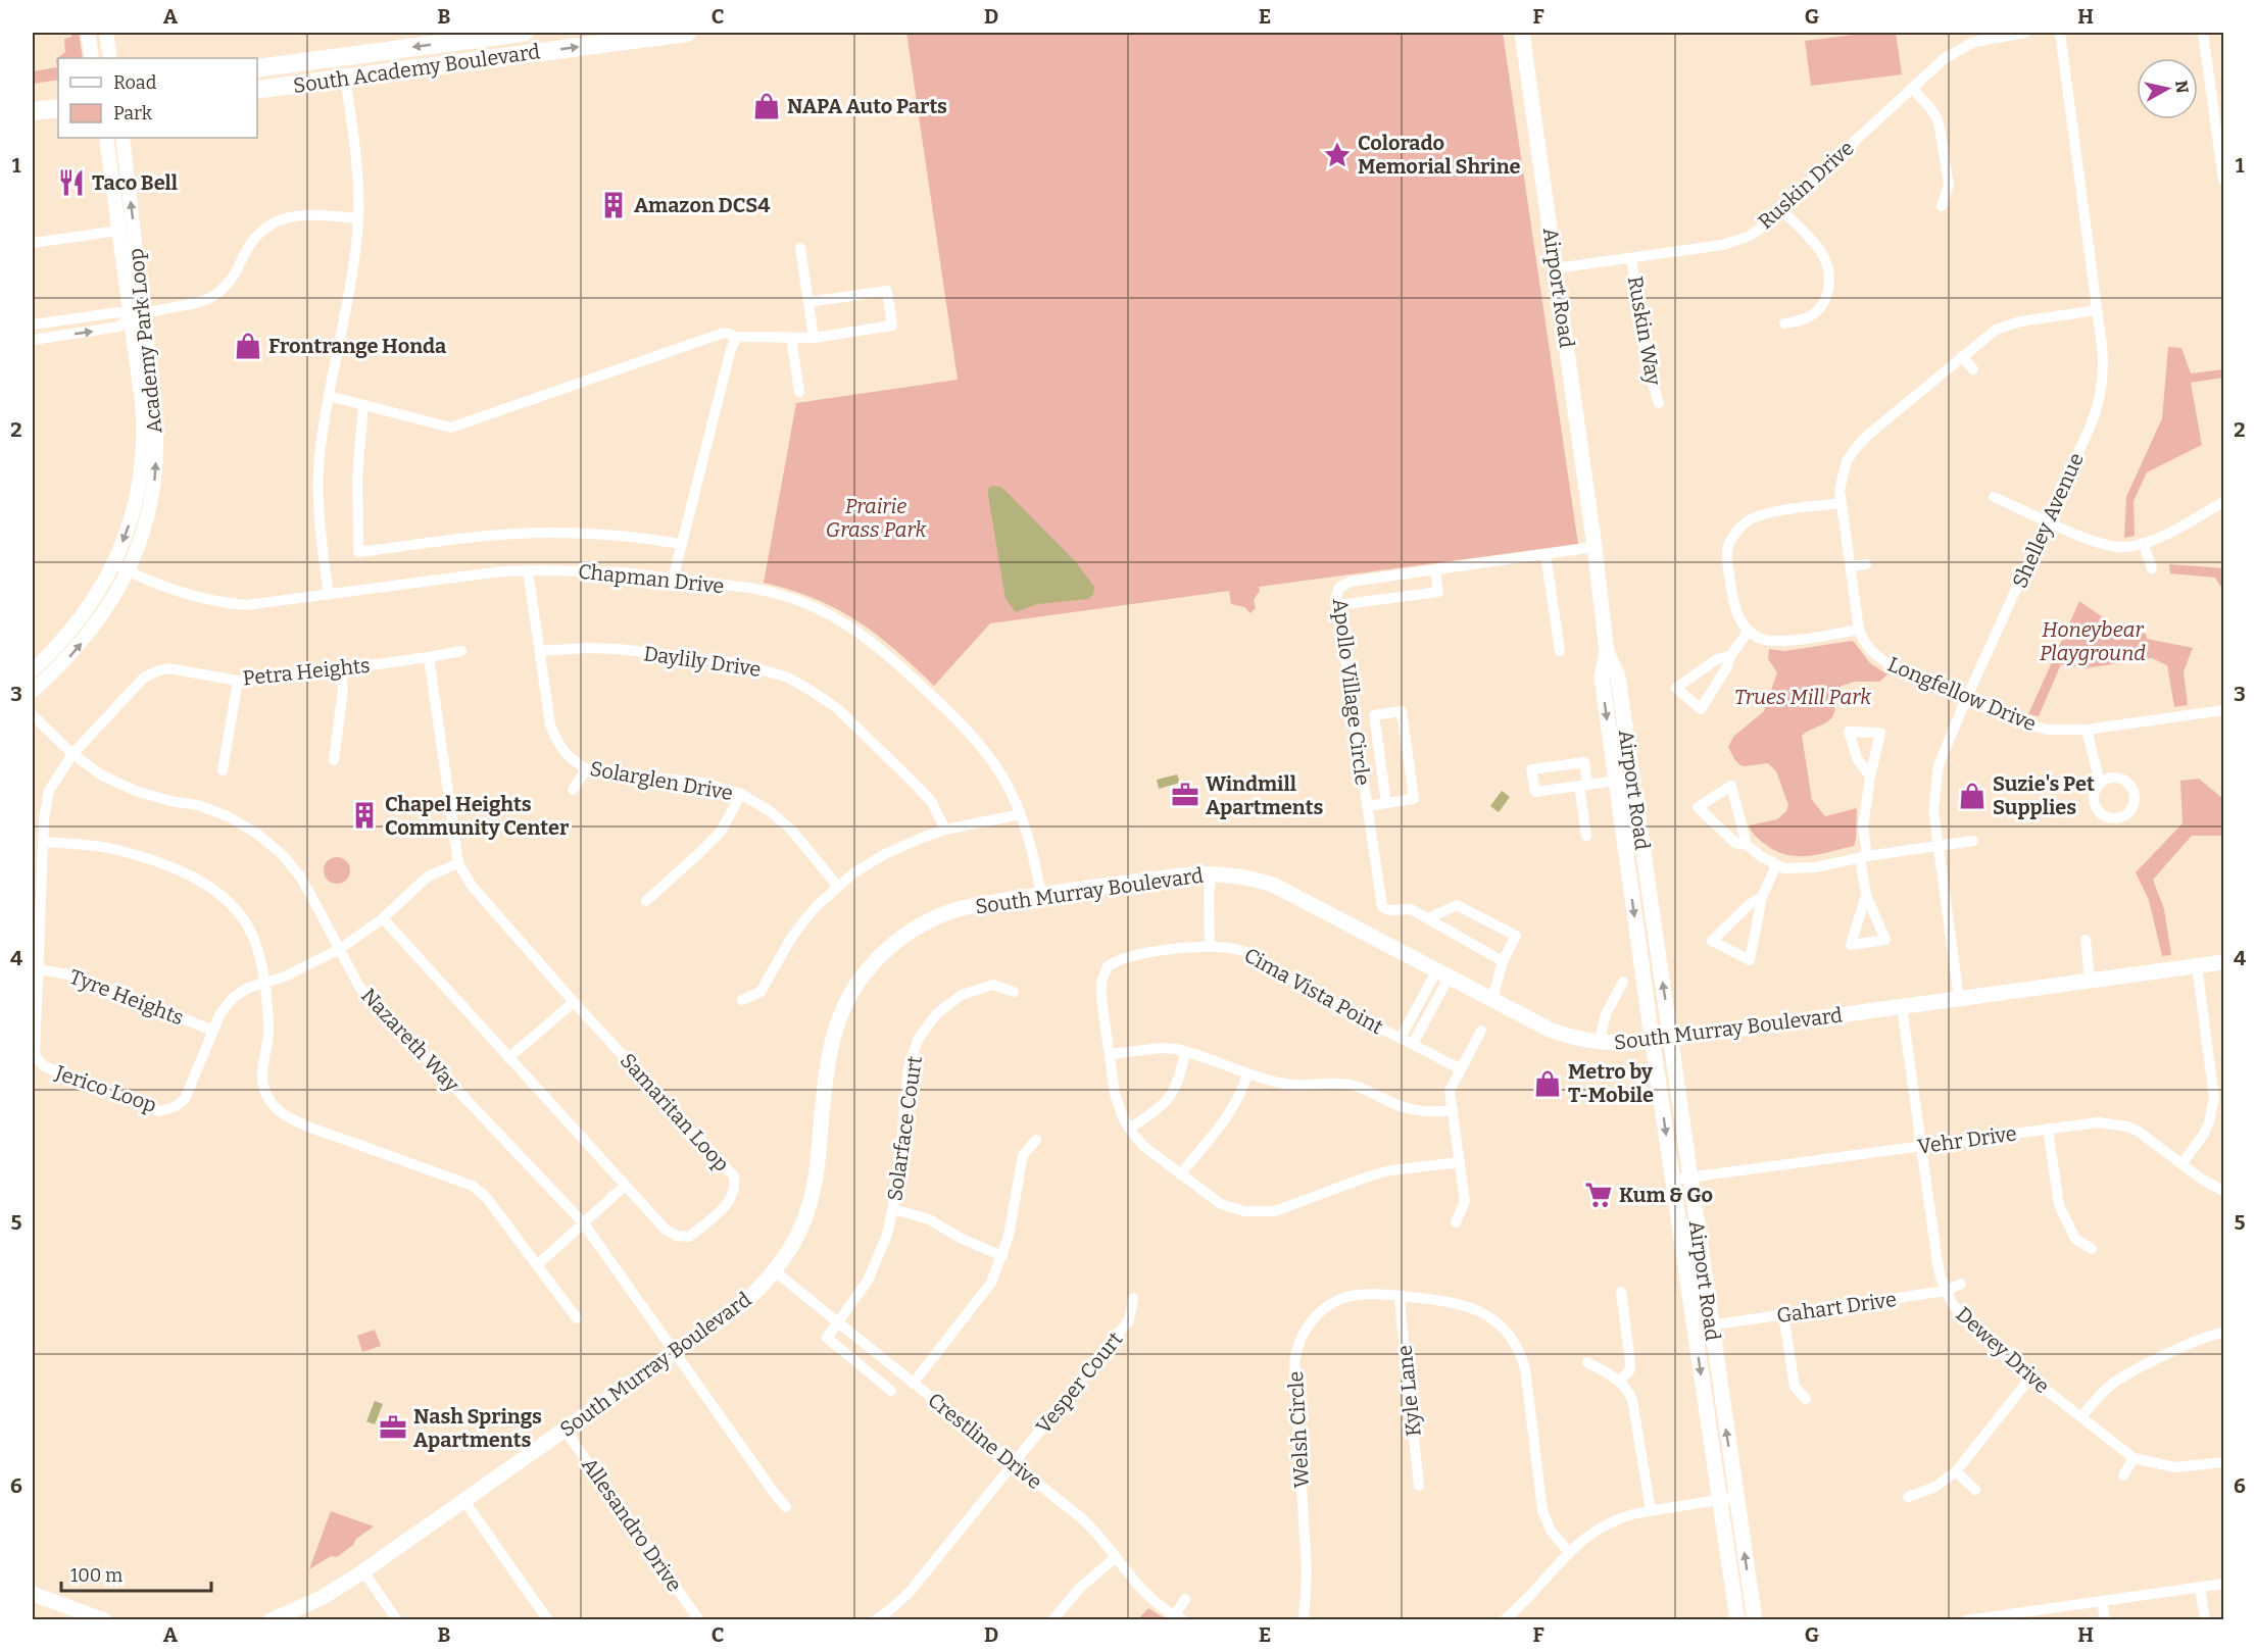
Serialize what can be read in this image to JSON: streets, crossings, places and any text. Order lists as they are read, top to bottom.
{
  "streets": {
    "highway": ["South Academy Boulevard"],
    "main road": ["Airport Road", "South Murray Boulevard"],
    "street": [
      "Ruskin Drive",
      "Ruskin Way",
      "Academy Park Loop",
      "Shelley Avenue",
      "Chapman Drive",
      "Daylily Drive",
      "Petra Heights",
      "Apollo Village Circle",
      "Longfellow Drive",
      "Solarglen Drive",
      "Cima Vista Point",
      "Tyre Heights",
      "Nazareth Way",
      "Jerico Loop",
      "Samaritan Loop",
      "Solarface Court",
      "Vehr Drive",
      "Gahart Drive",
      "Dewey Drive",
      "Vesper Court",
      "Kyle Lane",
      "Welsh Circle",
      "Crestline Drive",
      "Allesandro Drive"
    ]
  },
  "crossings": [
    ["Ruskin Drive", "Airport Road"],
    ["Ruskin Drive", "Ruskin Way"],
    ["Airport Road", "Apollo Village Circle"],
    ["Airport Road", "South Murray Boulevard"],
    ["Airport Road", "Vehr Drive"],
    ["Airport Road", "Gahart Drive"],
    ["Academy Park Loop", "Chapman Drive"],
    ["Shelley Avenue", "Longfellow Drive"],
    ["Shelley Avenue", "South Murray Boulevard"],
    ["Chapman Drive", "Solarglen Drive"],
    ["Chapman Drive", "South Murray Boulevard"],
    ["Daylily Drive", "Solarglen Drive"],
    ["Petra Heights", "Nazareth Way"],
    ["Petra Heights", "Jerico Loop"],
    ["Petra Heights", "Samaritan Loop"],
    ["South Murray Boulevard", "Nazareth Way"],
    ["South Murray Boulevard", "Dewey Drive"],
    ["South Murray Boulevard", "Crestline Drive"],
    ["South Murray Boulevard", "Allesandro Drive"],
    ["Tyre Heights", "Jerico Loop"],
    ["Nazareth Way", "Jerico Loop"],
    ["Jerico Loop", "Samaritan Loop"],
    ["Solarface Court", "Crestline Drive"],
    ["Vehr Drive", "Dewey Drive"],
    ["Gahart Drive", "Dewey Drive"],
    ["Vesper Court", "Crestline Drive"],
    ["Kyle Lane", "Welsh Circle"]
  ],
  "parks": ["Prairie Grass Park", "Honeybear Playground", "Trues Mill Park"],
  "places": {
    "shop": [
      "NAPA Auto Parts",
      "Frontrange Honda",
      "Suzie's Pet Supplies",
      "Metro by T-Mobile"
    ],
    "place": ["Colorado Memorial Shrine"],
    "restaurant": ["Taco Bell"],
    "building": ["Amazon DCS4", "Chapel Heights Community Center"],
    "office": ["Windmill Apartments", "Nash Springs Apartments"],
    "supermarket": ["Kum & Go"]
  },
  "legend": ["Road", "Park"],
  "scale_bar": "100 m",
  "north": "right",
  "grid": {
    "columns": [
      "A",
      "B",
      "C",
      "D",
      "E",
      "F",
      "G",
      "H"
    ],
    "rows": [
      "1",
      "2",
      "3",
      "4",
      "5",
      "6"
    ]
  }
}
